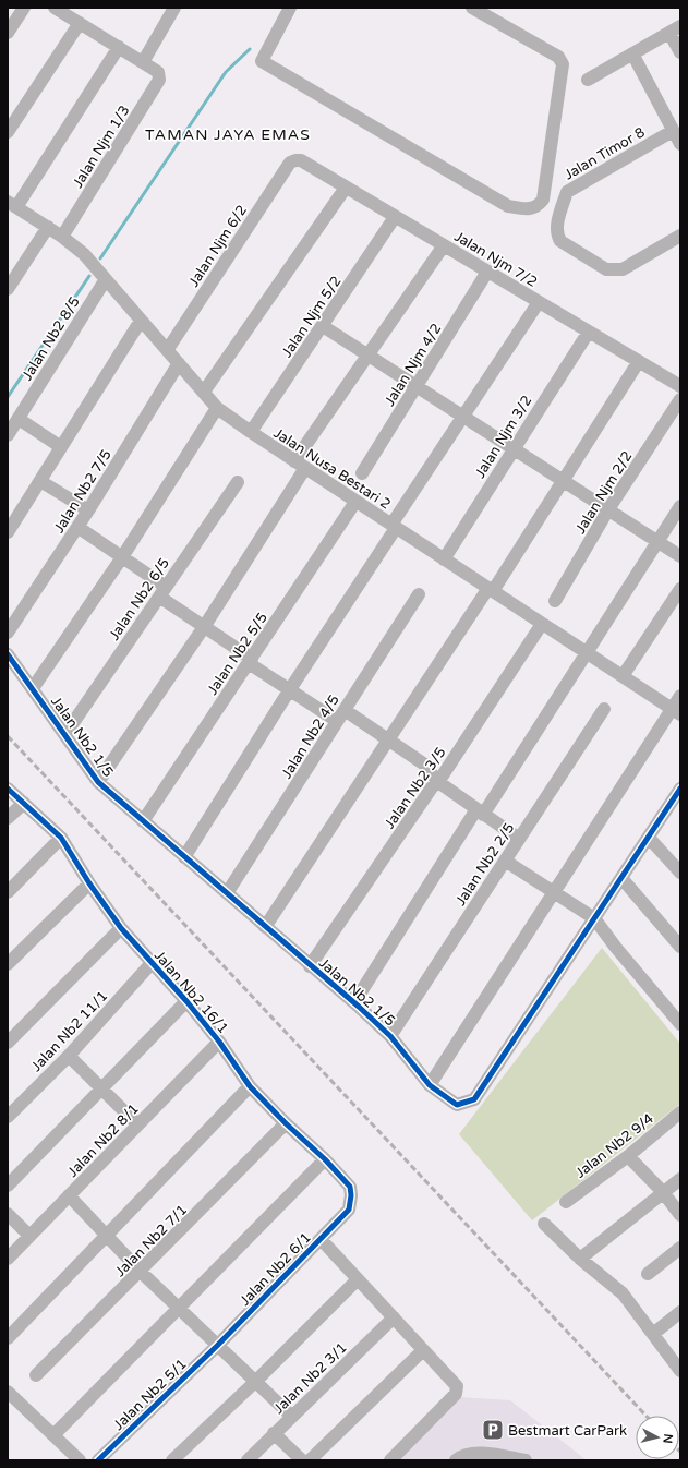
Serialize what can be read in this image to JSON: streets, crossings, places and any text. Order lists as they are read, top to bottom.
{
  "streets": {
    "street": [
      "Jalan Njm 1/3",
      "Jalan Timor 8",
      "Jalan Njm 6/2",
      "Jalan Njm 7/2",
      "Jalan Njm 5/2",
      "Jalan Nb2 8/5",
      "Jalan Njm 4/2",
      "Jalan Njm 3/2",
      "Jalan Nusa Bestari 2",
      "Jalan Nb2 7/5",
      "Jalan Njm 2/2",
      "Jalan Nb2 6/5",
      "Jalan Nb2 5/5",
      "Jalan Nb2 1/5",
      "Jalan Nb2 4/5",
      "Jalan Nb2 3/5",
      "Jalan Nb2 2/5",
      "Jalan Nb2 16/1",
      "Jalan Nb2 11/1",
      "Jalan Nb2 8/1",
      "Jalan Nb2 9/4",
      "Jalan Nb2 7/1",
      "Jalan Nb2 6/1",
      "Jalan Nb2 3/1",
      "Jalan Nb2 5/1"
    ]
  },
  "crossings": [
    ["Jalan Njm 1/3", "Jalan Nusa Bestari 2"],
    ["Jalan Njm 6/2", "Jalan Njm 7/2"],
    ["Jalan Njm 6/2", "Jalan Nusa Bestari 2"],
    ["Jalan Njm 7/2", "Jalan Njm 5/2"],
    ["Jalan Njm 7/2", "Jalan Njm 4/2"],
    ["Jalan Njm 7/2", "Jalan Njm 3/2"],
    ["Jalan Njm 5/2", "Jalan Nusa Bestari 2"],
    ["Jalan Nb2 8/5", "Jalan Nusa Bestari 2"],
    ["Jalan Njm 3/2", "Jalan Nusa Bestari 2"],
    ["Jalan Nusa Bestari 2", "Jalan Nb2 7/5"],
    ["Jalan Nusa Bestari 2", "Jalan Nb2 5/5"],
    ["Jalan Nusa Bestari 2", "Jalan Nb2 3/5"],
    ["Jalan Nb2 6/5", "Jalan Nb2 1/5"],
    ["Jalan Nb2 5/5", "Jalan Nb2 1/5"],
    ["Jalan Nb2 1/5", "Jalan Nb2 4/5"],
    ["Jalan Nb2 1/5", "Jalan Nb2 3/5"],
    ["Jalan Nb2 1/5", "Jalan Nb2 2/5"],
    ["Jalan Nb2 16/1", "Jalan Nb2 11/1"],
    ["Jalan Nb2 16/1", "Jalan Nb2 8/1"],
    ["Jalan Nb2 16/1", "Jalan Nb2 7/1"],
    ["Jalan Nb2 16/1", "Jalan Nb2 6/1"],
    ["Jalan Nb2 6/1", "Jalan Nb2 5/1"]
  ],
  "districts": ["TAMAN JAYA EMAS"],
  "places": {
    "parking": ["Bestmart CarPark"]
  },
  "north": "right"
}
